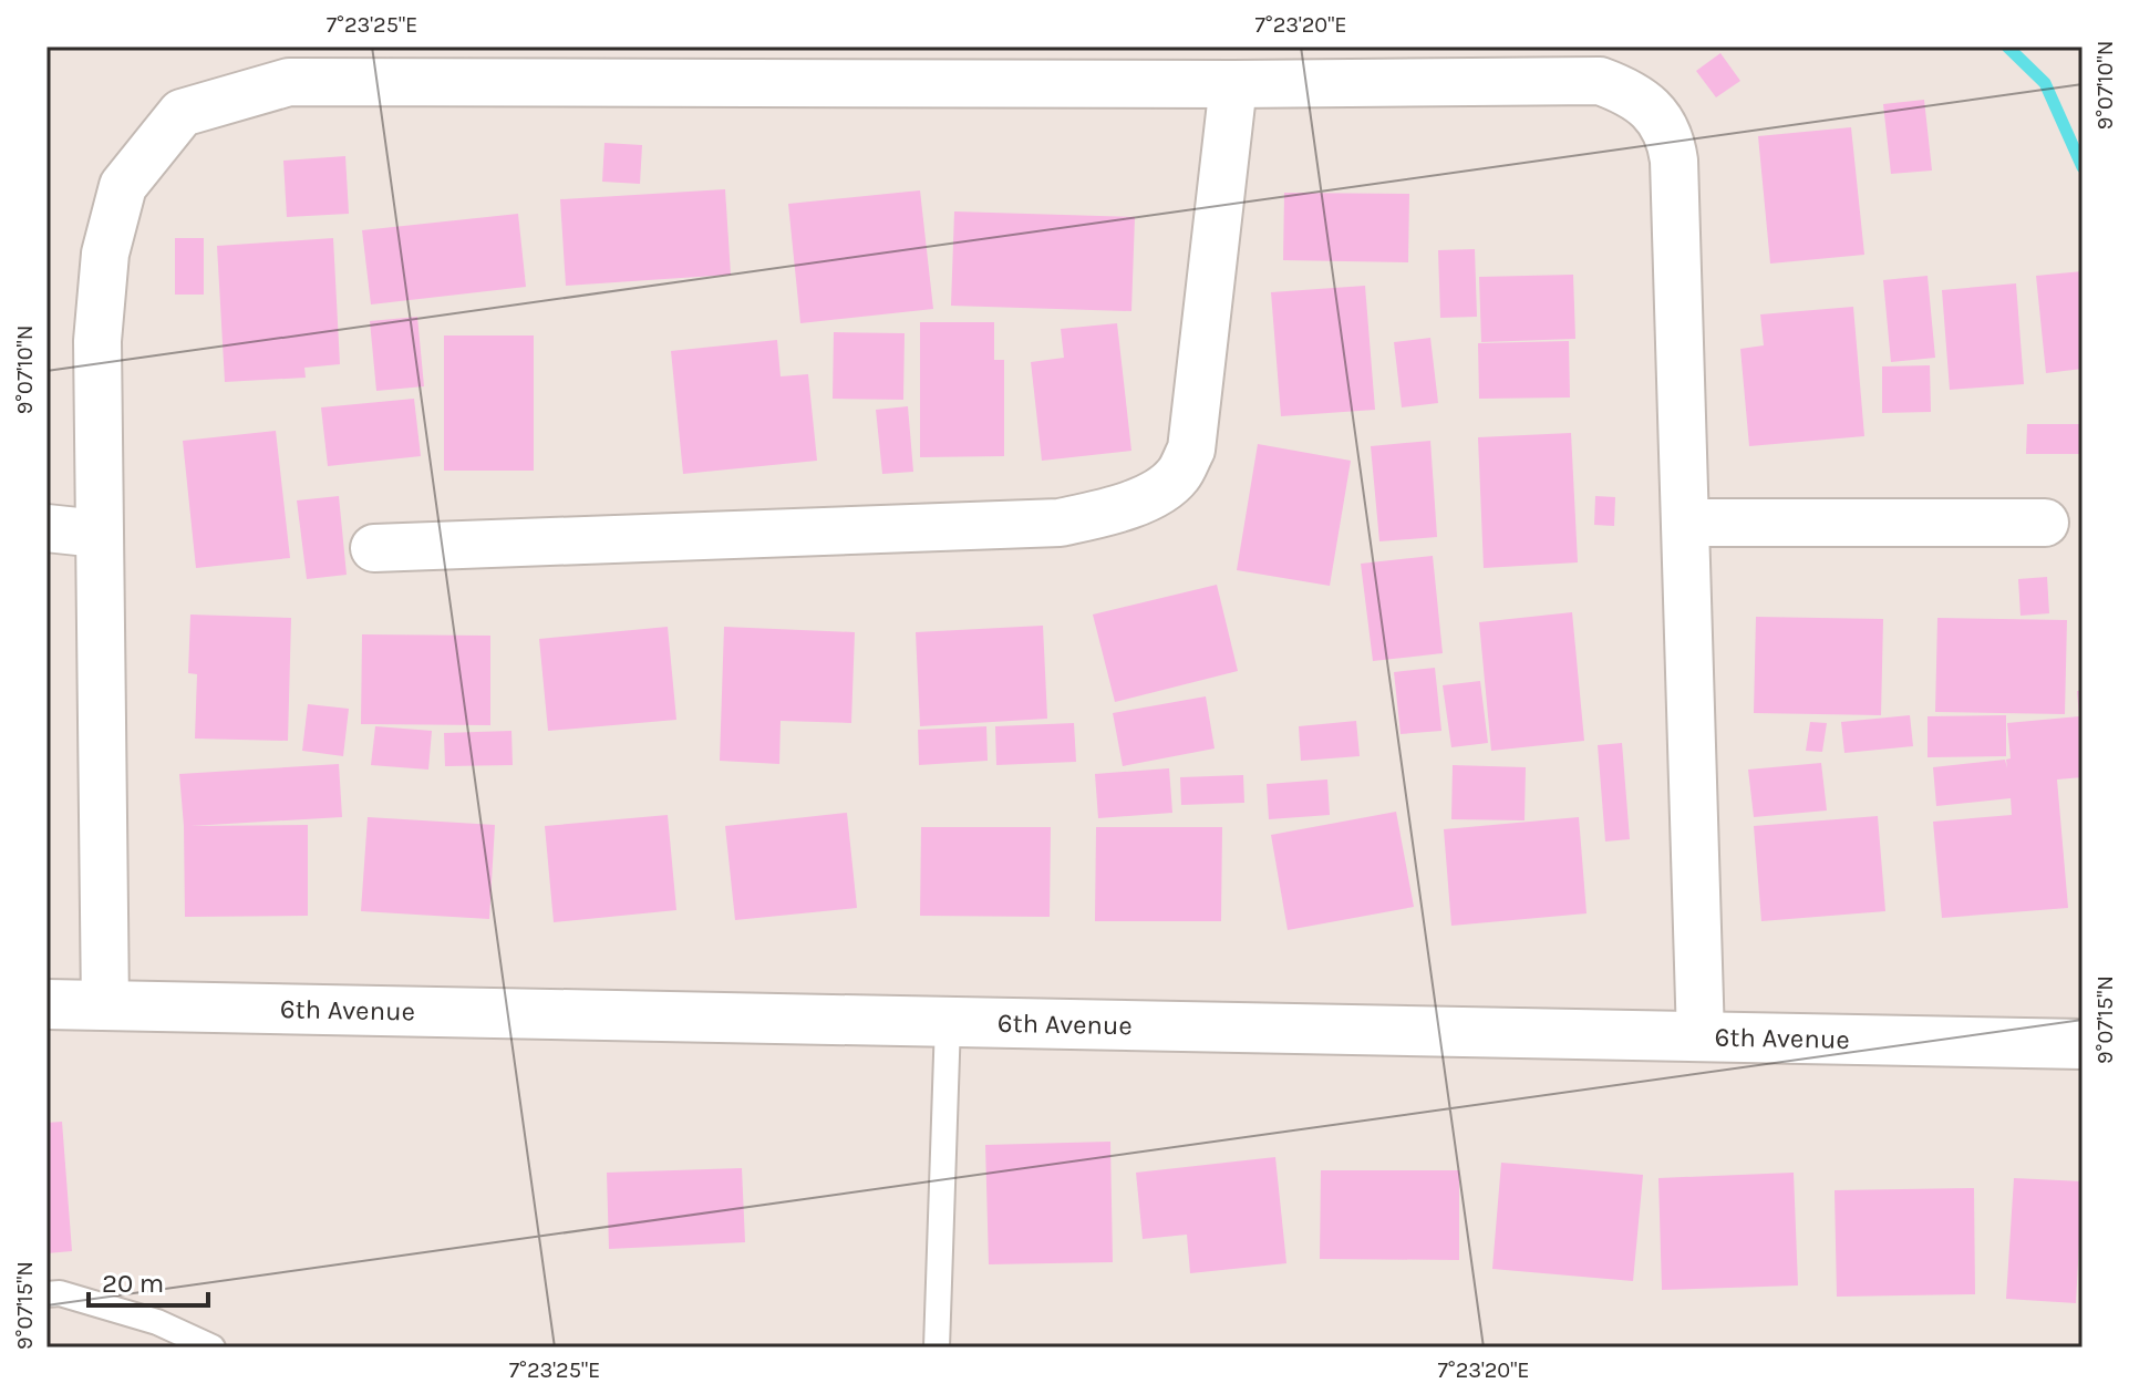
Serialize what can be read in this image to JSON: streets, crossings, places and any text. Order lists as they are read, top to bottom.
{
  "streets": {
    "street": ["6th Avenue"]
  },
  "scale_bar": "20 m",
  "coordinates": [
    "7°23'25\"E",
    "7°23'20\"E",
    "9°07'10\"N",
    "9°07'15\"N"
  ]
}
